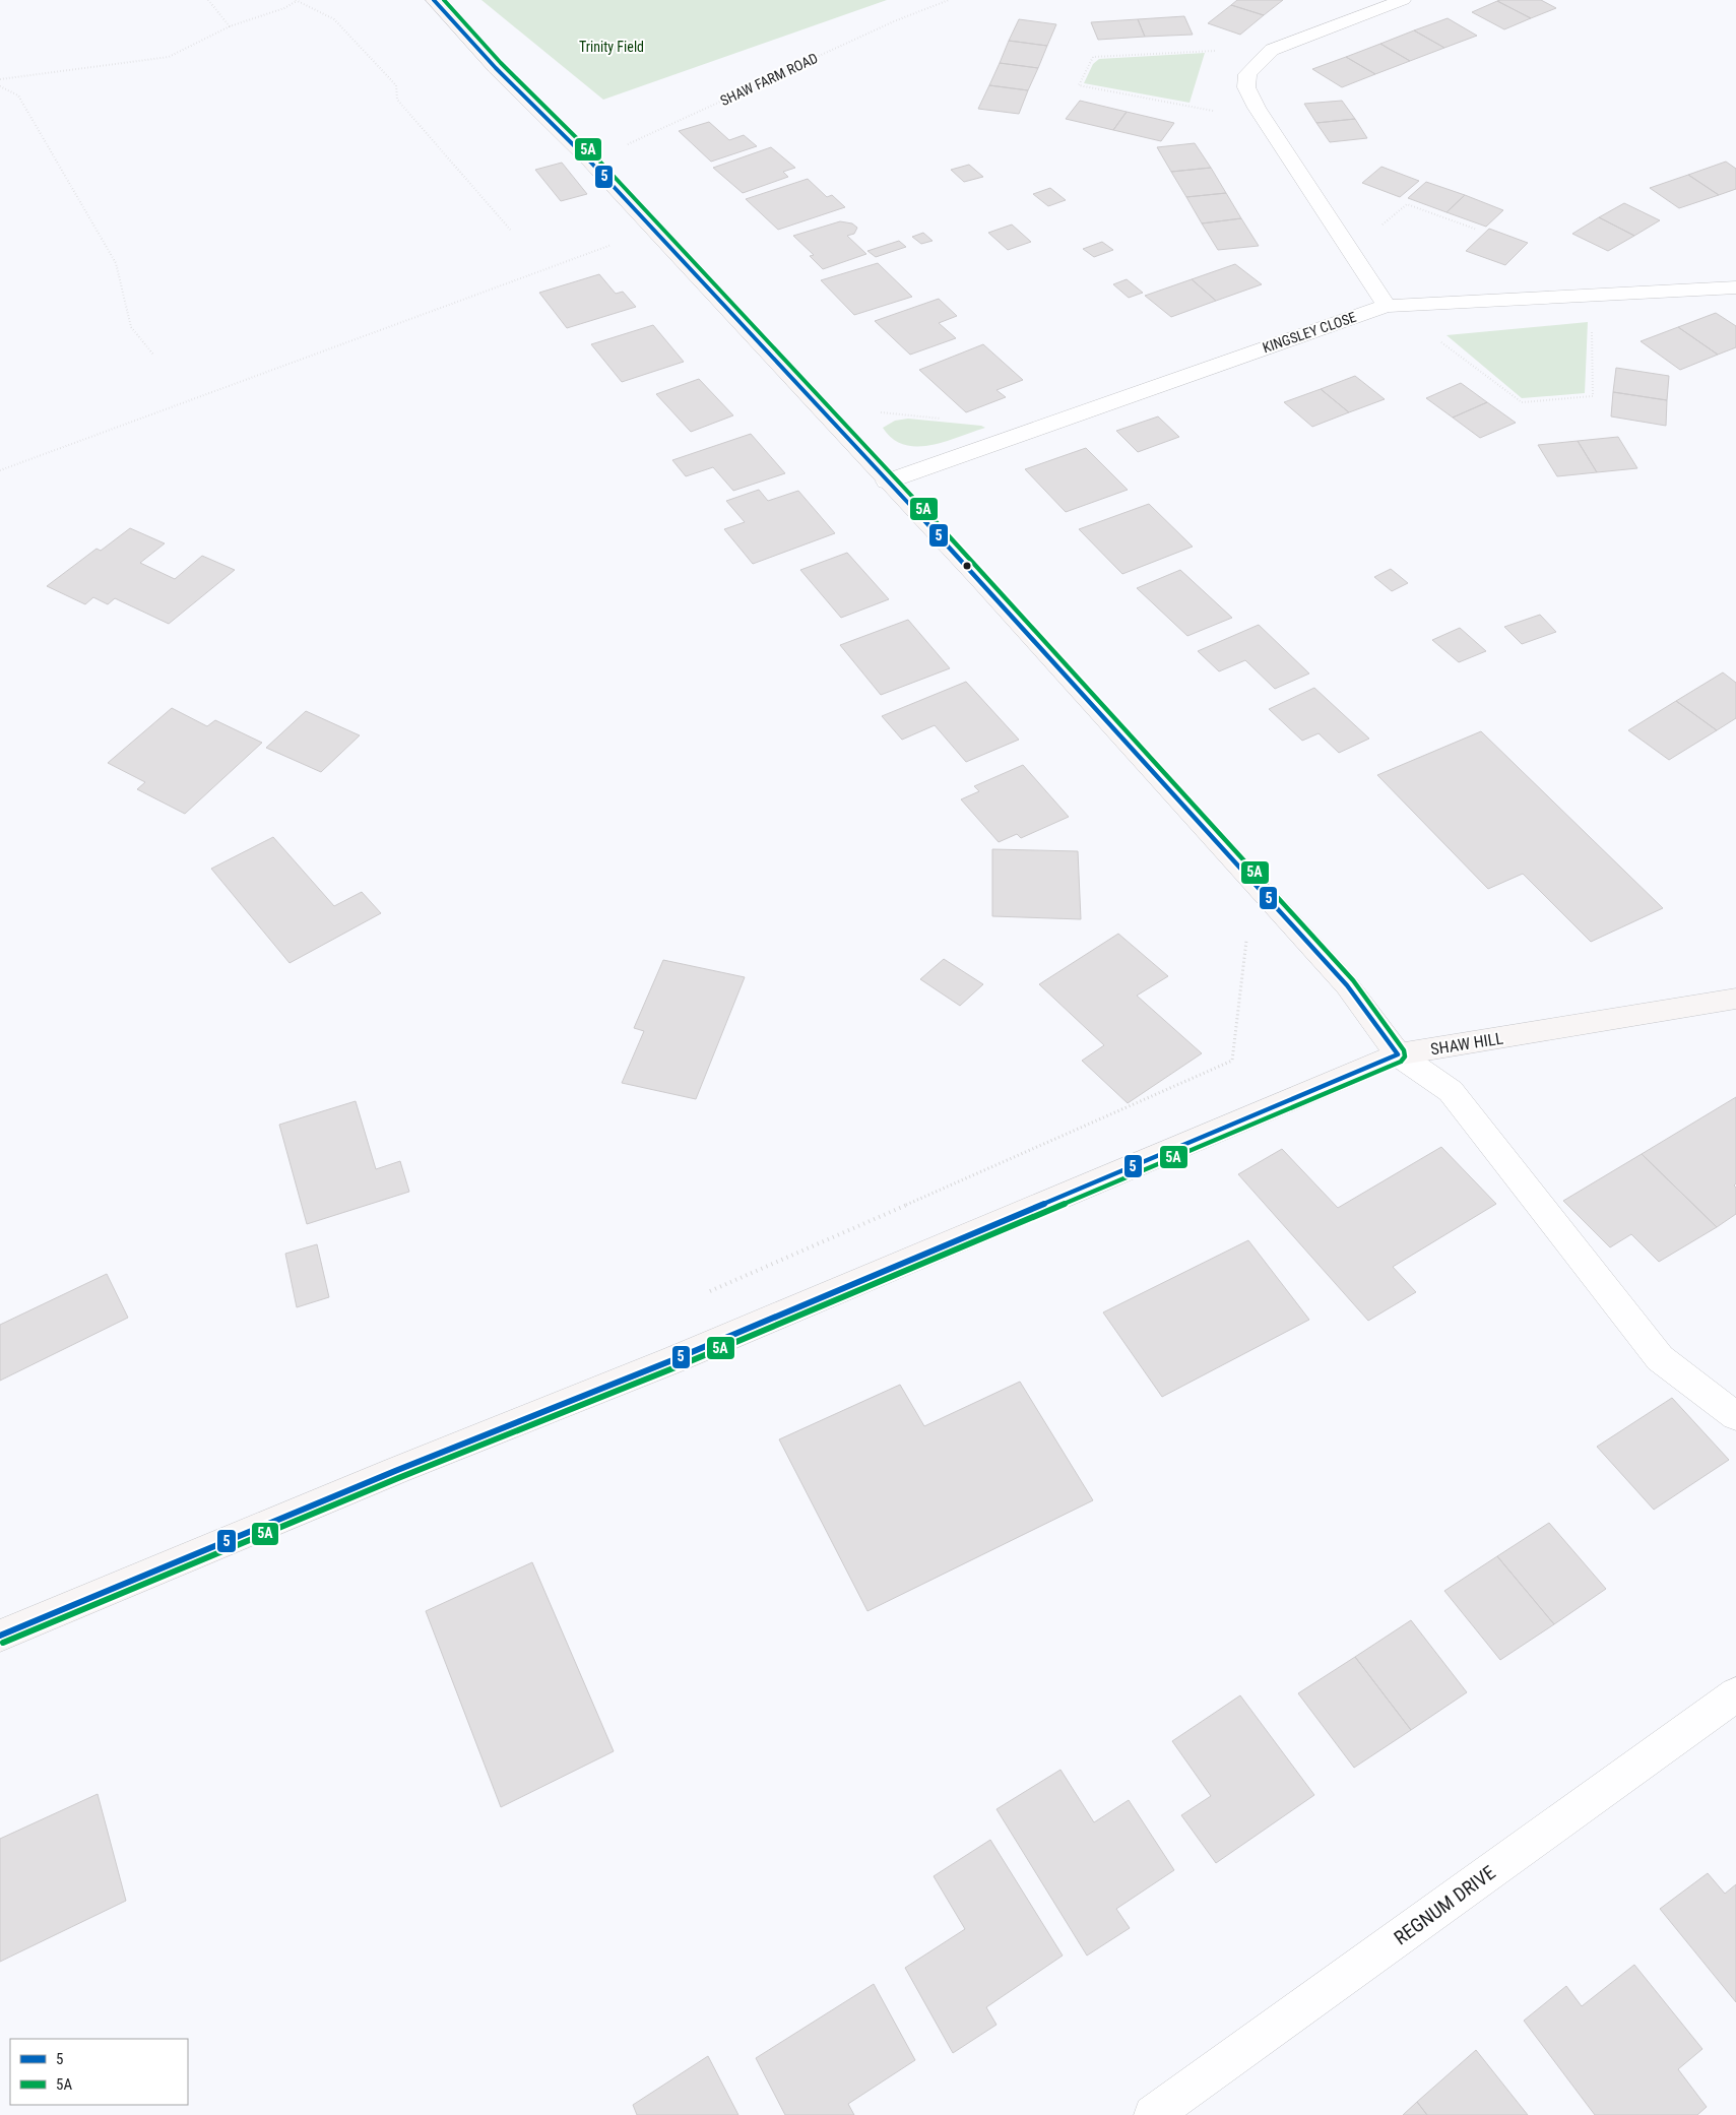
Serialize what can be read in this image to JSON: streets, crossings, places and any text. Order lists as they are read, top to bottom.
{
  "streets": {
    "street": ["KINGSLEY CLOSE", "SHAW HILL", "REGNUM DRIVE"],
    "path": ["SHAW FARM ROAD"]
  },
  "parks": ["Trinity Field"],
  "lines": ["transit line 5", "transit line 5A"],
  "legend": ["5", "5A"]
}
